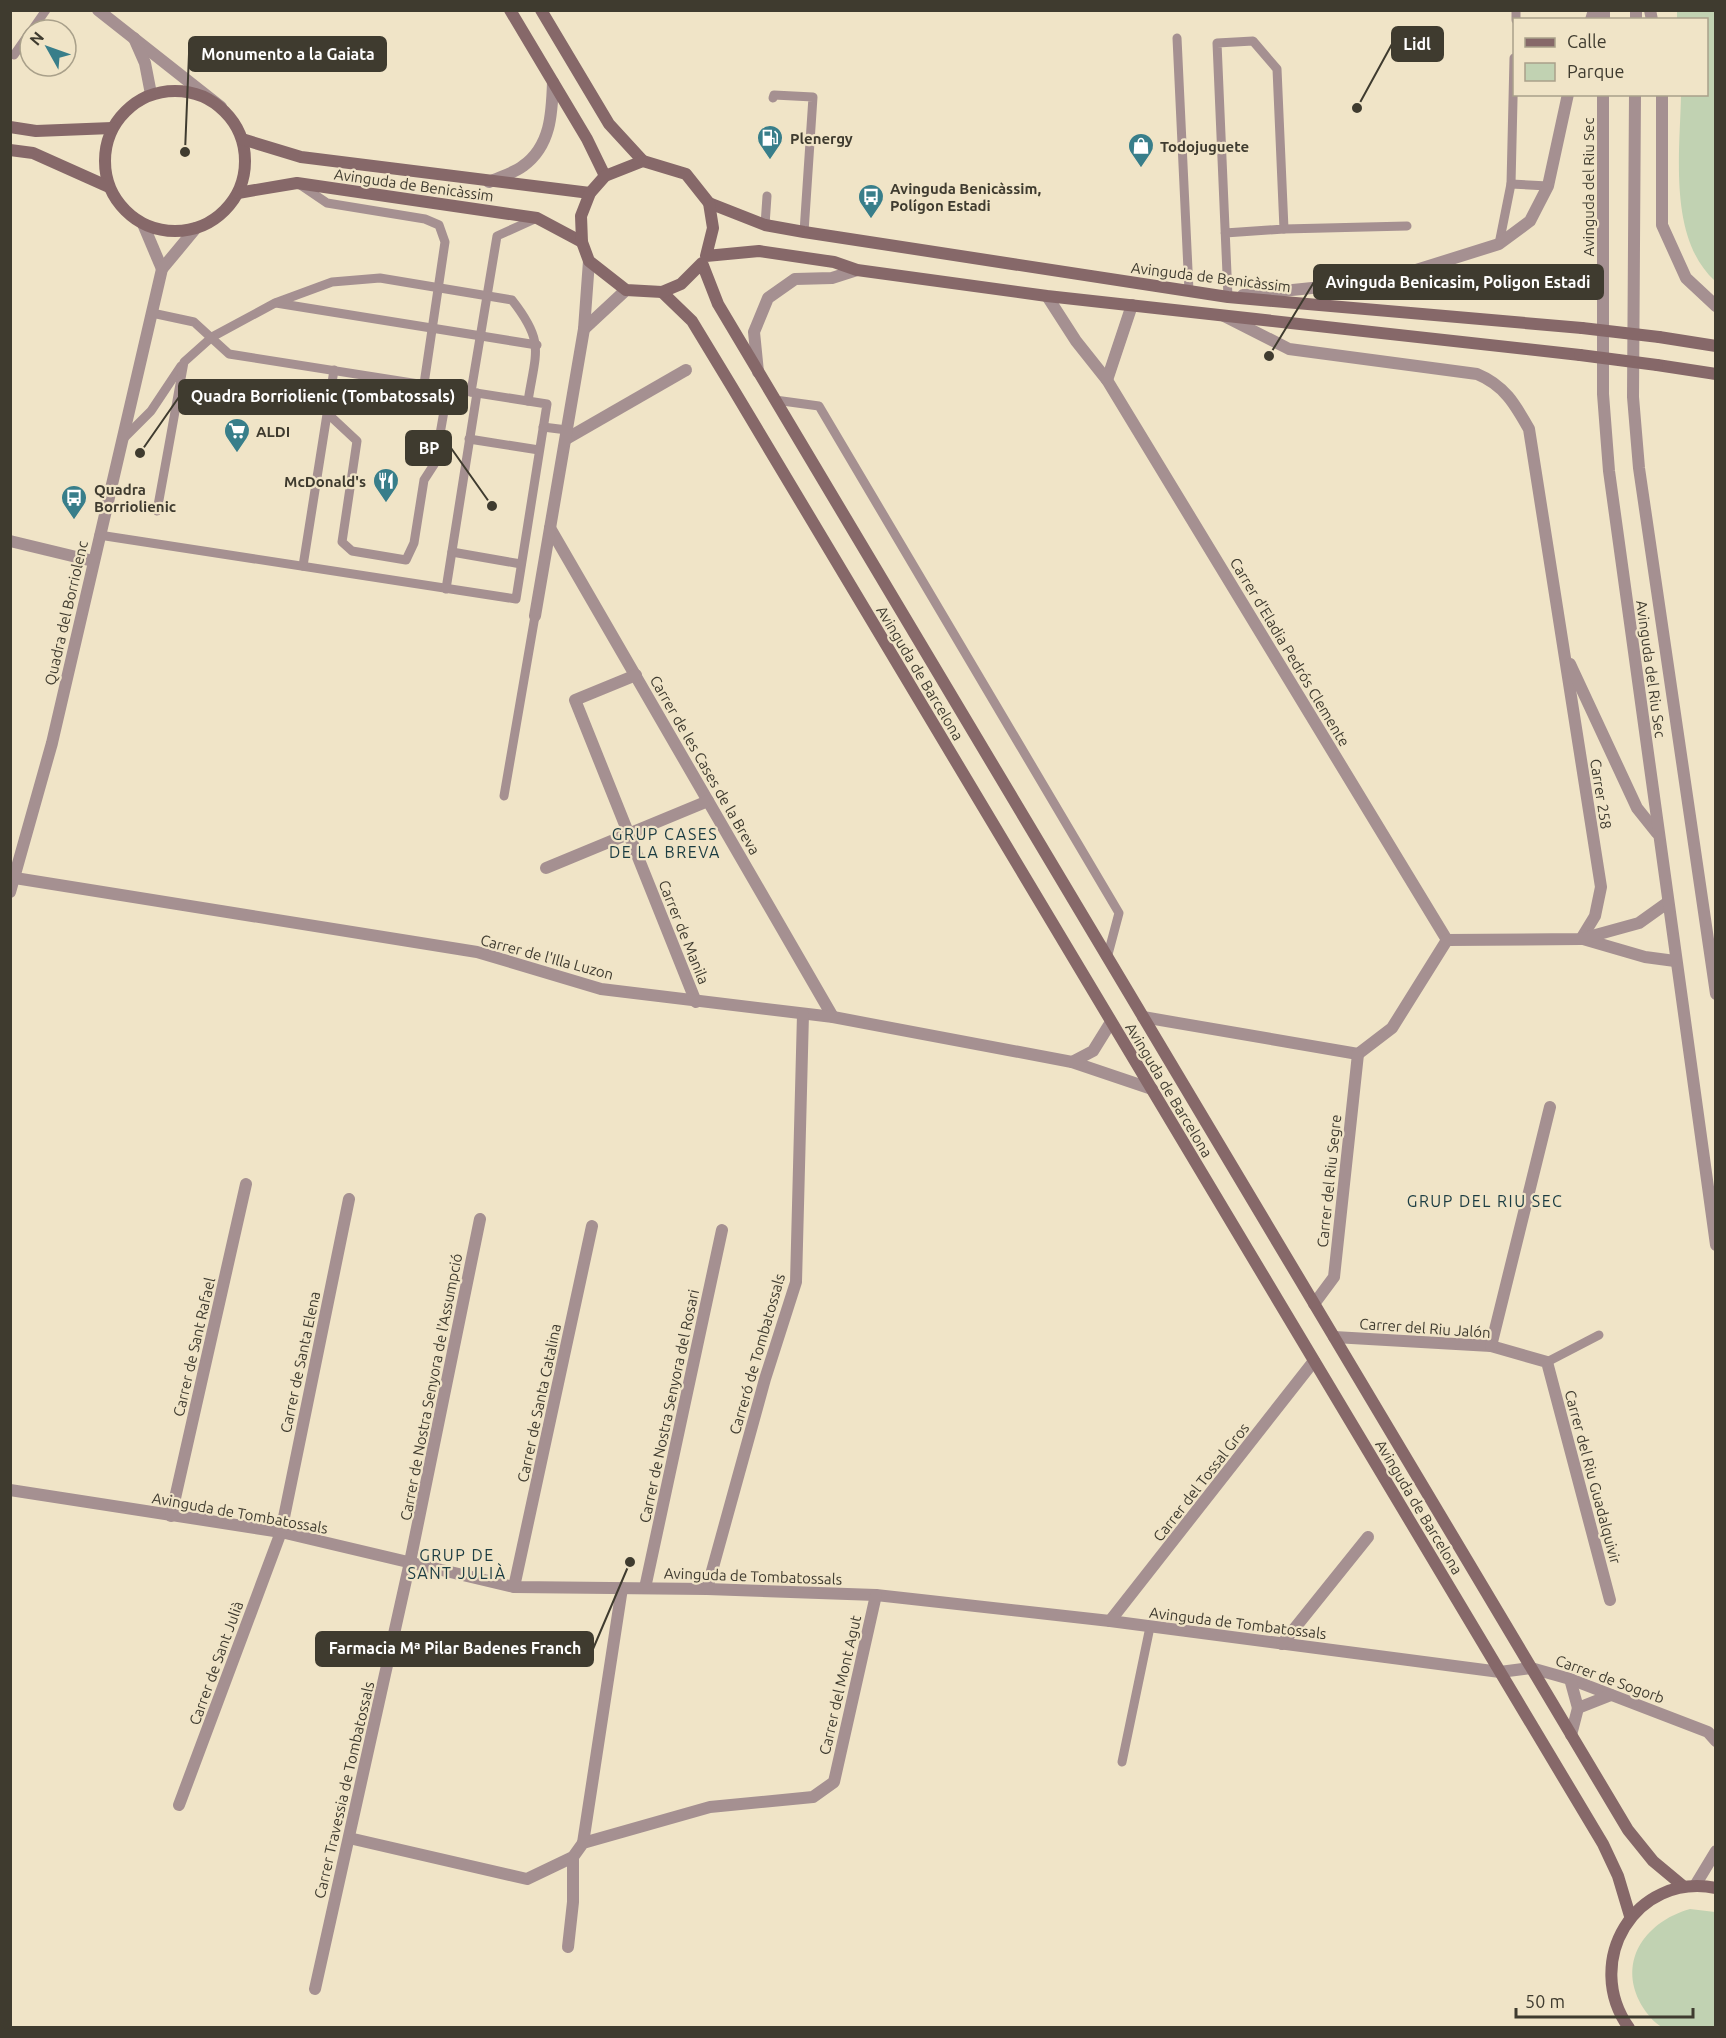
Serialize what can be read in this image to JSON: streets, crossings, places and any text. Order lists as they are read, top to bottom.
{
  "streets": {
    "main road": ["Avinguda de Benicàssim", "Avinguda de Barcelona"],
    "street": [
      "Avinguda del Riu Sec",
      "Quadra del Borriolenc",
      "Carrer d'Eladia Pedrós Clemente",
      "Carrer de les Cases de la Breva",
      "Carrer 258",
      "Carrer de Manila",
      "Carrer de l'Illa Luzon",
      "Carrer del Riu Segre",
      "Carrer del Riu Jalón",
      "Carrer de Sant Rafael",
      "Carreró de Tombatossals",
      "Carrer de Santa Elena",
      "Carrer de Nostra Senyora de l'Assumpció",
      "Carrer de Santa Catalina",
      "Carrer de Nostra Senyora del Rosari",
      "Carrer del Riu Guadalquivir",
      "Carrer del Tossal Gros",
      "Avinguda de Tombatossals",
      "Carrer de Sant Julià",
      "Carrer de Sogorb",
      "Carrer del Mont Agut",
      "Carrer Travessia de Tombatossals"
    ]
  },
  "crossings": [
    ["Avinguda de Benicàssim", "Quadra del Borriolenc"],
    ["Avinguda de Benicàssim", "Avinguda de Barcelona"],
    ["Avinguda del Riu Sec", "Carrer 258"],
    ["Quadra del Borriolenc", "Carrer de l'Illa Luzon"],
    ["Avinguda de Barcelona", "Carrer de l'Illa Luzon"],
    ["Avinguda de Barcelona", "Carrer del Riu Segre"],
    ["Avinguda de Barcelona", "Carrer del Riu Jalón"],
    ["Avinguda de Barcelona", "Carrer del Tossal Gros"],
    ["Avinguda de Barcelona", "Avinguda de Tombatossals"],
    ["Avinguda de Barcelona", "Carrer de Sogorb"],
    ["Carrer de les Cases de la Breva", "Carrer de Manila"],
    ["Carrer de les Cases de la Breva", "Carrer de l'Illa Luzon"],
    ["Carrer de Manila", "Carrer de l'Illa Luzon"],
    ["Carrer de l'Illa Luzon", "Carreró de Tombatossals"],
    ["Carrer del Riu Jalón", "Carrer del Riu Guadalquivir"],
    ["Carrer de Sant Rafael", "Avinguda de Tombatossals"],
    ["Carreró de Tombatossals", "Avinguda de Tombatossals"],
    ["Carrer de Santa Elena", "Avinguda de Tombatossals"],
    ["Carrer de Santa Elena", "Carrer de Sant Julià"],
    ["Carrer de Nostra Senyora de l'Assumpció", "Avinguda de Tombatossals"],
    ["Carrer de Nostra Senyora de l'Assumpció", "Carrer Travessia de Tombatossals"],
    ["Carrer de Santa Catalina", "Avinguda de Tombatossals"],
    ["Carrer de Nostra Senyora del Rosari", "Avinguda de Tombatossals"],
    ["Carrer del Tossal Gros", "Avinguda de Tombatossals"],
    ["Avinguda de Tombatossals", "Carrer de Sant Julià"],
    ["Avinguda de Tombatossals", "Carrer de Sogorb"],
    ["Avinguda de Tombatossals", "Carrer del Mont Agut"],
    ["Avinguda de Tombatossals", "Carrer Travessia de Tombatossals"]
  ],
  "districts": ["GRUP CASES DE LA BREVA", "GRUP DEL RIU SEC", "GRUP DE SANT JULIÀ"],
  "places": {
    "other": [
      "Lidl",
      "Monumento a la Gaiata",
      "Avinguda Benicasim, Poligon Estadi",
      "Quadra Borriolienic (Tombatossals)",
      "BP",
      "Farmacia Mª Pilar Badenes Franch"
    ],
    "fuel station": ["Plenergy"],
    "shop": ["Todojuguete"],
    "bus stop": ["Avinguda Benicàssim, Polígon Estadi", "Quadra Borriolienic"],
    "supermarket": ["ALDI"],
    "restaurant": ["McDonald's"]
  },
  "legend": ["Calle", "Parque"],
  "scale_bar": "50 m",
  "north": "top left"
}
